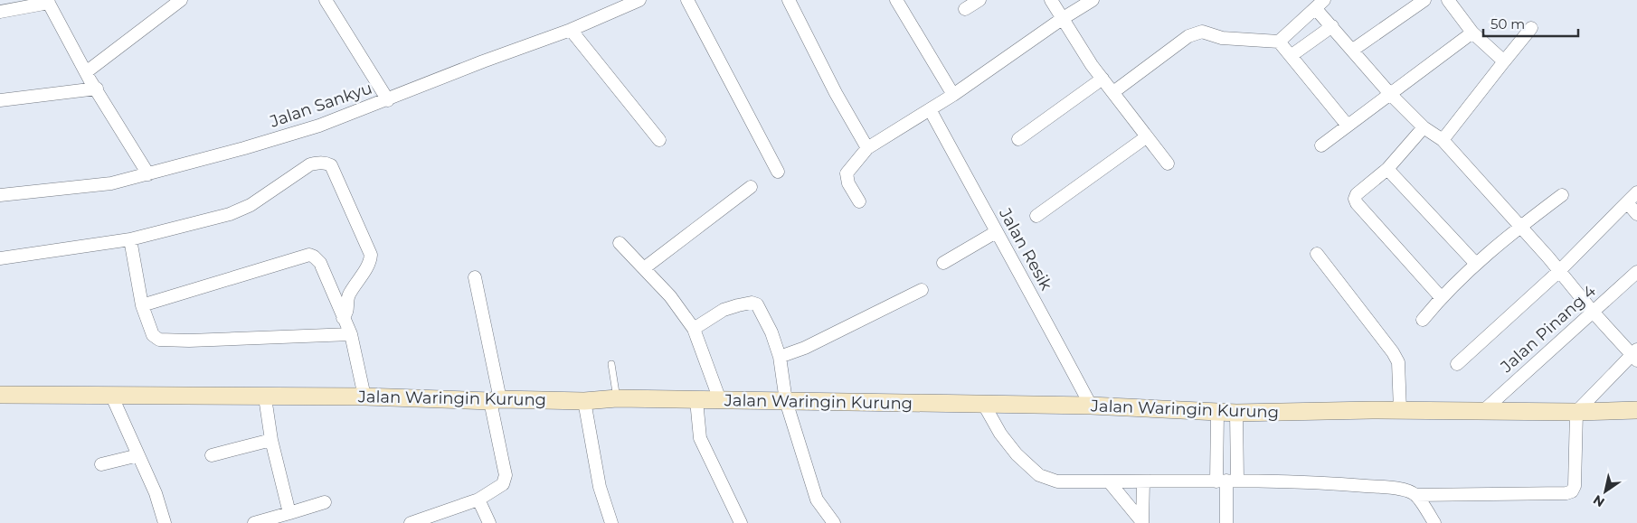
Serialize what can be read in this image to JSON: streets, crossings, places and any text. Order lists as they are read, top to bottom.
{
  "streets": {
    "street": [
      "Jalan Sankyu",
      "Jalan Resik",
      "Jalan Pinang 4",
      "Jalan Waringin Kurung"
    ]
  },
  "crossings": [
    ["Jalan Resik", "Jalan Waringin Kurung"],
    ["Jalan Pinang 4", "Jalan Waringin Kurung"]
  ],
  "scale_bar": "50 m",
  "north": "bottom left"
}
